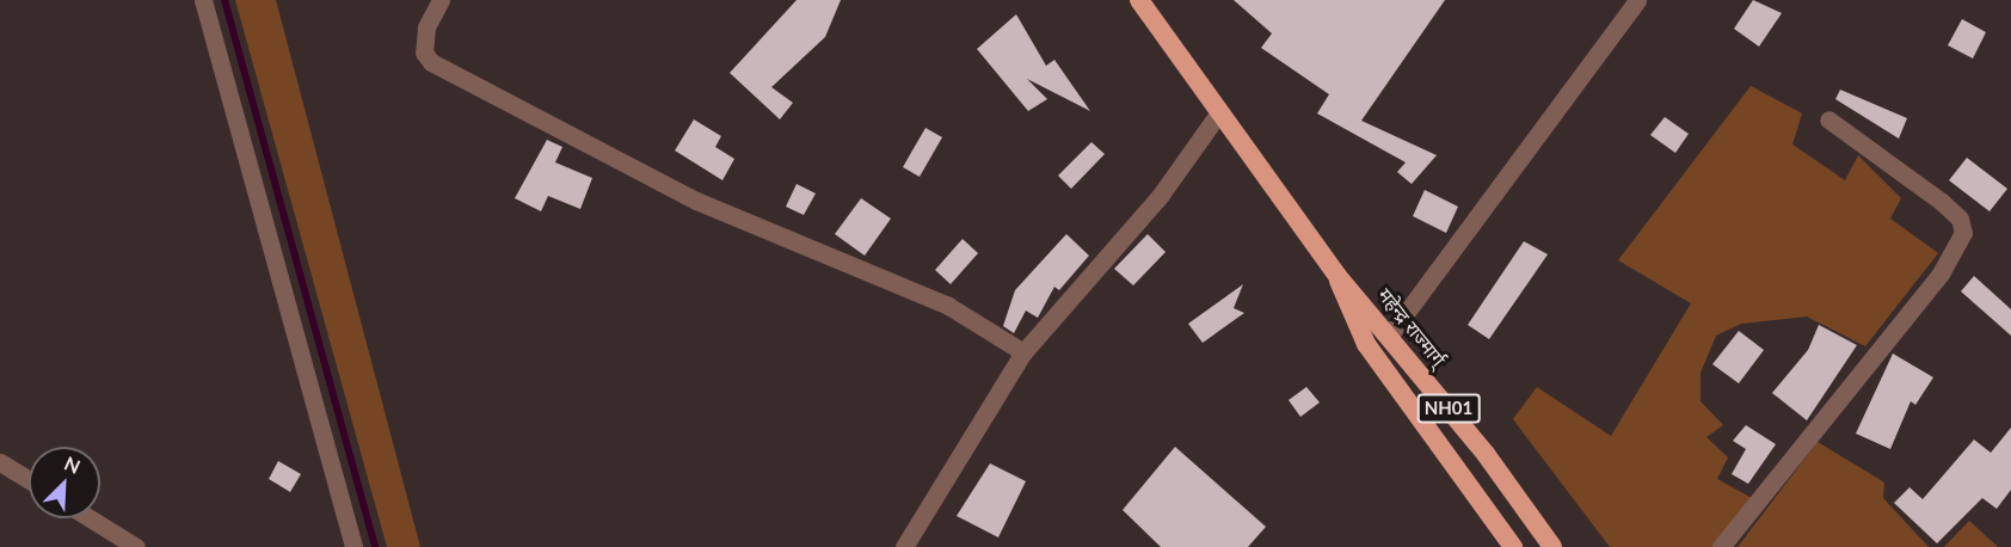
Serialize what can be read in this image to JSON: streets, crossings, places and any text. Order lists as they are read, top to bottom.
{
  "streets": {
    "highway": ["महेन्द्र राज्मार्ग्", "NH01"]
  },
  "north": "top right"
}
